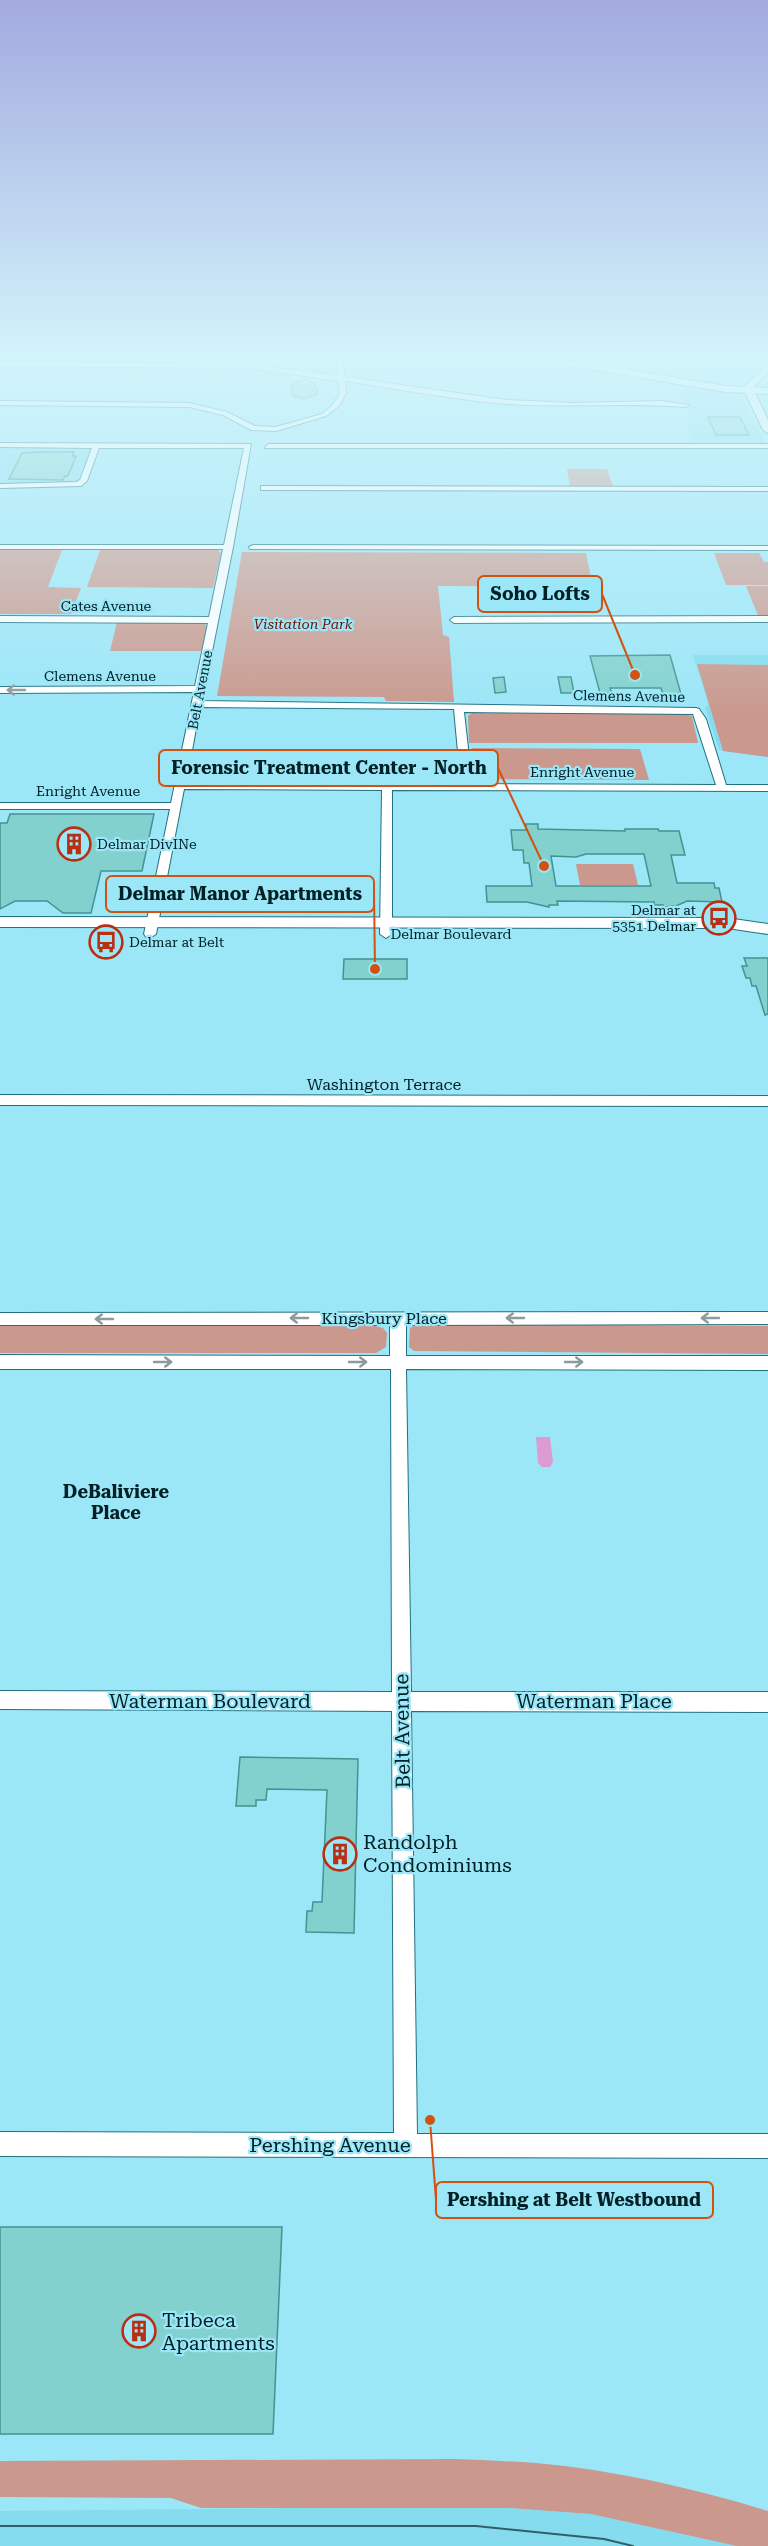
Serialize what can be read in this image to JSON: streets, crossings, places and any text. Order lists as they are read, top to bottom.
{
  "streets": {
    "main road": ["Delmar Boulevard"],
    "street": [
      "Cates Avenue",
      "Clemens Avenue",
      "Belt Avenue",
      "Enright Avenue",
      "Washington Terrace",
      "Kingsbury Place",
      "Waterman Boulevard",
      "Waterman Place",
      "Pershing Avenue"
    ]
  },
  "crossings": [
    ["Cates Avenue", "Belt Avenue"],
    ["Clemens Avenue", "Belt Avenue"],
    ["Clemens Avenue", "Enright Avenue"],
    ["Belt Avenue", "Enright Avenue"],
    ["Belt Avenue", "Delmar Boulevard"],
    ["Belt Avenue", "Kingsbury Place"],
    ["Belt Avenue", "Waterman Boulevard"],
    ["Belt Avenue", "Waterman Place"],
    ["Belt Avenue", "Pershing Avenue"],
    ["Waterman Boulevard", "Waterman Place"]
  ],
  "one_way": ["Clemens Avenue"],
  "districts": ["DeBaliviere Place"],
  "parks": ["Visitation Park"],
  "places": {
    "other": [
      "Soho Lofts",
      "Forensic Treatment Center - North",
      "Delmar Manor Apartments",
      "Pershing at Belt Westbound"
    ],
    "building": ["Delmar DivINe", "Randolph Condominiums", "Tribeca Apartments"],
    "bus stop": ["Delmar at 5351 Delmar", "Delmar at Belt"]
  }
}
